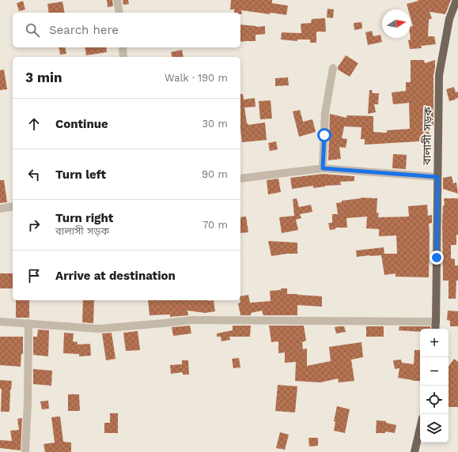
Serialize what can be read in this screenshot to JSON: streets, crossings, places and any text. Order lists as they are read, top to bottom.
{
  "streets": {
    "main road": ["বালাসী সড়ক"]
  },
  "north": "right",
  "page": {
    "search": "Search here",
    "heading": ["3 min", "Walk · 190 m"],
    "list": [
      ["Continue", "30 m"],
      ["Turn left", "90 m"],
      ["Turn right", "বালাসী সড়ক", "70 m"],
      "Arrive at destination"
    ],
    "map_buttons": ["+", "−"]
  }
}
